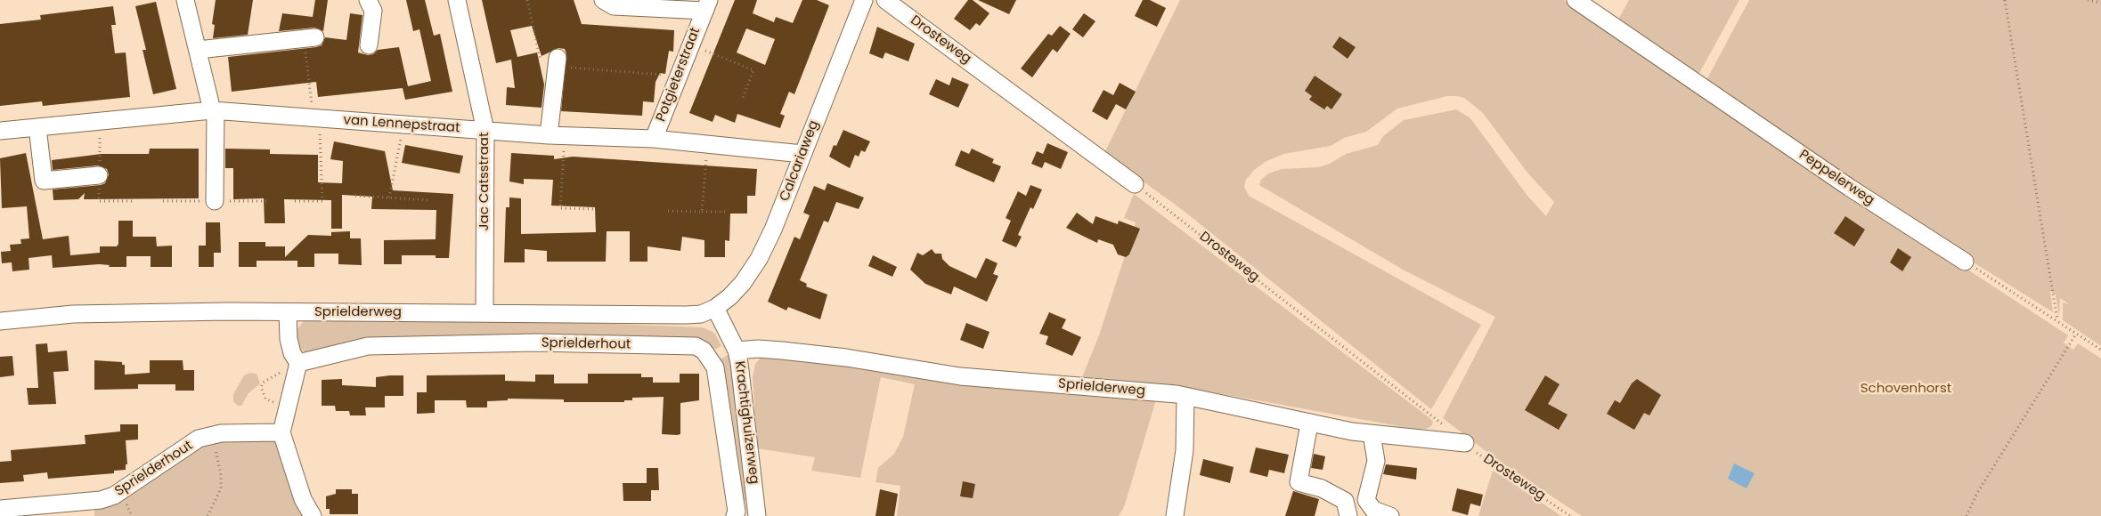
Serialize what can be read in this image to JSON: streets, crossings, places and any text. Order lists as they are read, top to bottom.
{
  "streets": {
    "street": [
      "Drosteweg",
      "Potgieterstraat",
      "van Lennepstraat",
      "Calcariaweg",
      "Peppelerweg",
      "Jac Catsstraat",
      "Sprielderweg",
      "Sprielderhout",
      "Krachtighuizerweg"
    ]
  },
  "crossings": [
    ["Drosteweg", "Sprielderweg"],
    ["Potgieterstraat", "van Lennepstraat"],
    ["van Lennepstraat", "Calcariaweg"],
    ["van Lennepstraat", "Jac Catsstraat"],
    ["Calcariaweg", "Sprielderweg"],
    ["Calcariaweg", "Krachtighuizerweg"],
    ["Jac Catsstraat", "Sprielderweg"],
    ["Sprielderweg", "Krachtighuizerweg"]
  ],
  "parks": ["Schovenhorst"]
}
